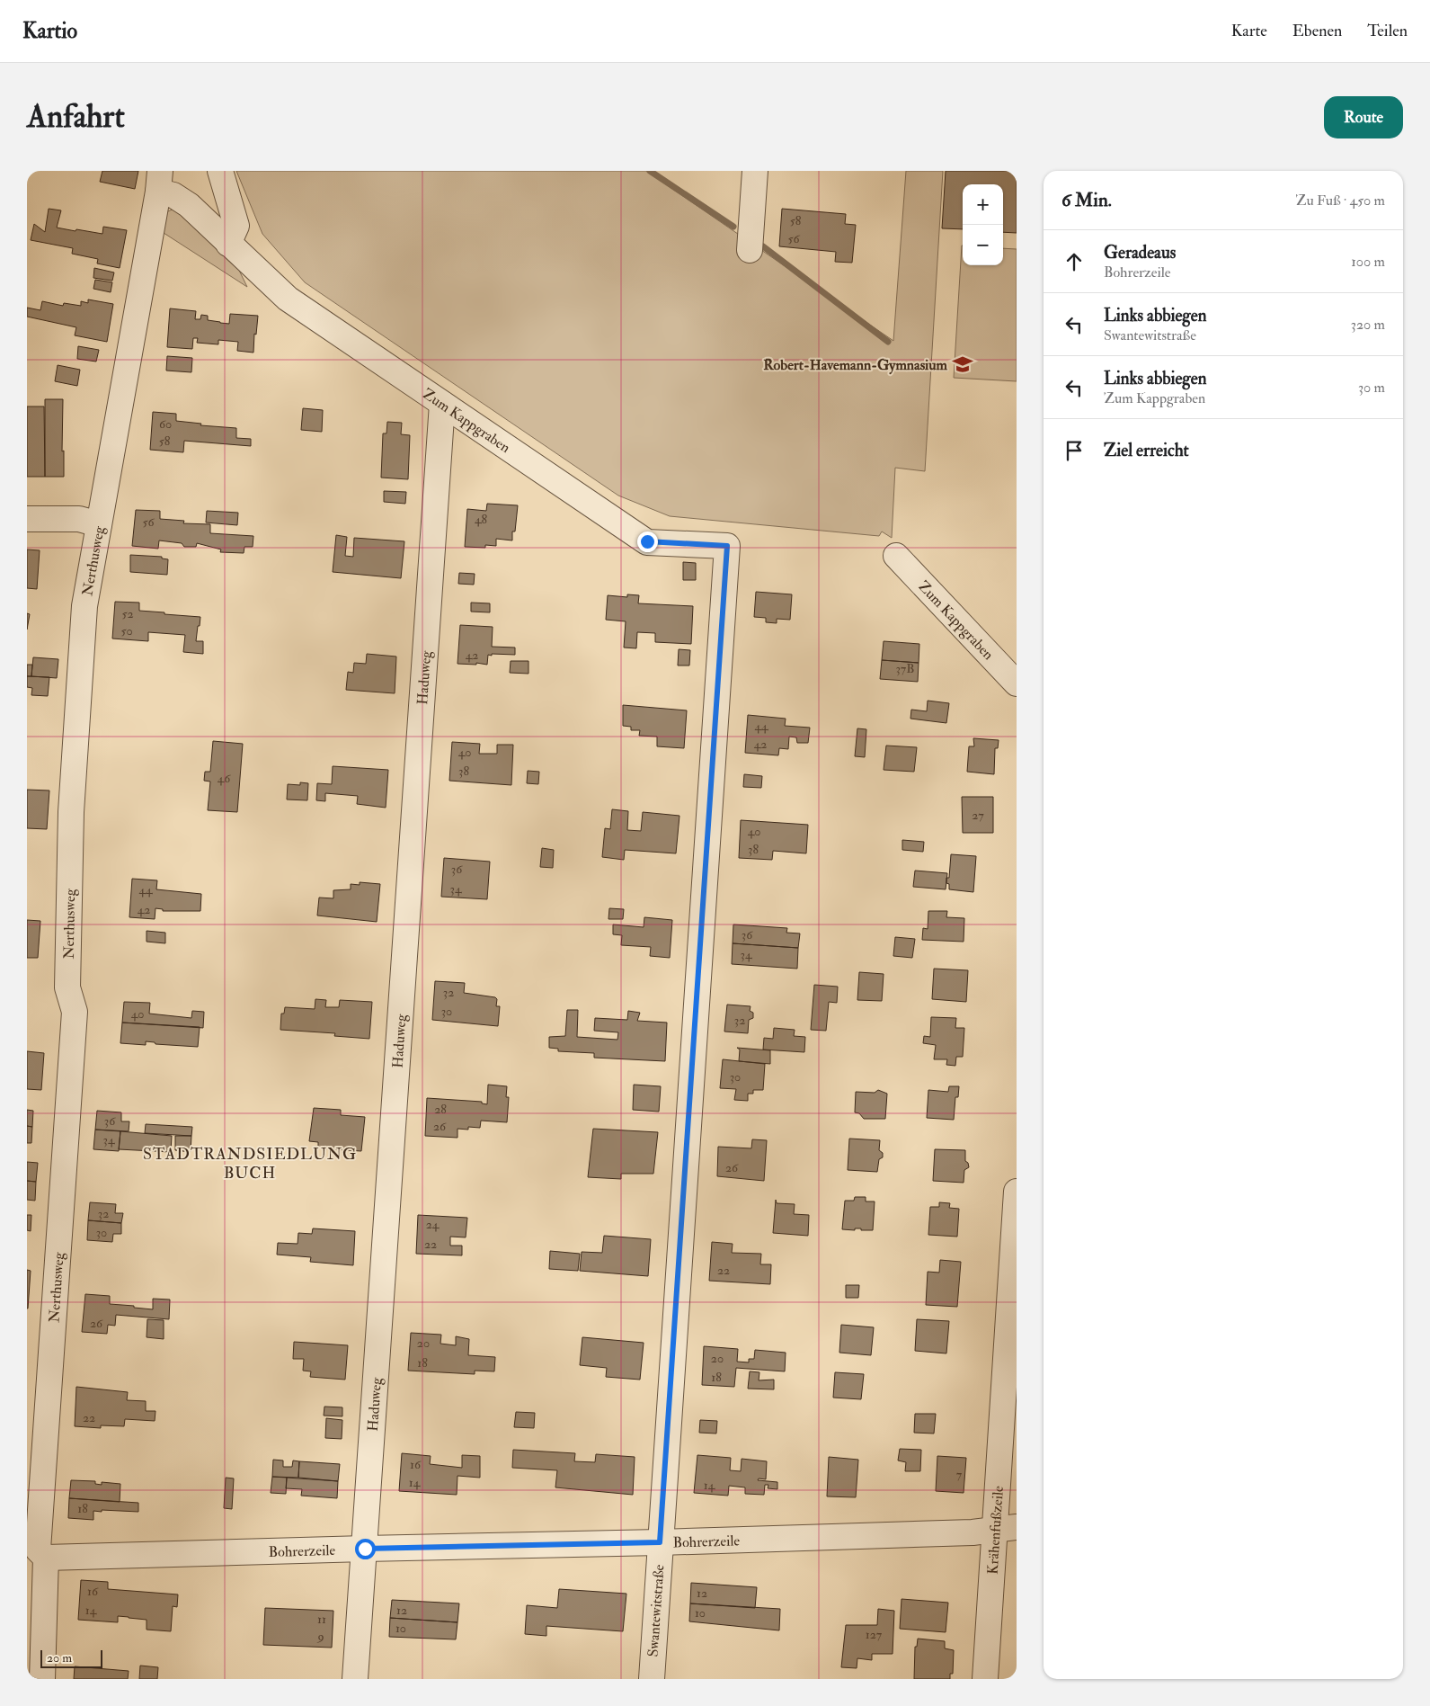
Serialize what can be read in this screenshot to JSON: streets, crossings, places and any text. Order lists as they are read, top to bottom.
{
  "streets": {
    "street": [
      "Zum Kappgraben",
      "Nerthusweg",
      "Haduweg",
      "Krähenfußzeile",
      "Bohrerzeile",
      "Swantewitstraße"
    ]
  },
  "crossings": [
    ["Zum Kappgraben", "Nerthusweg"],
    ["Zum Kappgraben", "Haduweg"],
    ["Zum Kappgraben", "Swantewitstraße"],
    ["Nerthusweg", "Bohrerzeile"],
    ["Haduweg", "Bohrerzeile"],
    ["Krähenfußzeile", "Bohrerzeile"],
    ["Bohrerzeile", "Swantewitstraße"]
  ],
  "districts": ["STADTRANDSIEDLUNG BUCH"],
  "places": {
    "school or university": ["Robert-Havemann-Gymnasium"]
  },
  "house_numbers": [
    "58",
    "56",
    "60",
    "58",
    "48",
    "56",
    "52",
    "50",
    "42",
    "37B",
    "44",
    "42",
    "40",
    "38",
    "46",
    "27",
    "40",
    "38",
    "36",
    "34",
    "44",
    "42",
    "36",
    "34",
    "32",
    "30",
    "40",
    "32",
    "30",
    "28",
    "36",
    "26",
    "34",
    "26",
    "32",
    "24",
    "30",
    "22",
    "22",
    "26",
    "20",
    "20",
    "18",
    "18",
    "22",
    "16",
    "7",
    "14",
    "14",
    "18",
    "16",
    "12",
    "14",
    "12",
    "10",
    "11",
    "10",
    "127",
    "9"
  ],
  "scale_bar": "20 m",
  "page": {
    "header": "Kartio",
    "nav": ["Karte", "Ebenen", "Teilen"],
    "buttons": "Route",
    "title": "Anfahrt",
    "heading": ["6 Min.", "Zu Fuß · 450 m"],
    "map_buttons": ["+", "−"],
    "list": [
      ["Geradeaus", "Bohrerzeile", "100 m"],
      ["Links abbiegen", "Swantewitstraße", "320 m"],
      ["Links abbiegen", "Zum Kappgraben", "30 m"],
      "Ziel erreicht"
    ],
    "scale": "20 m"
  }
}
